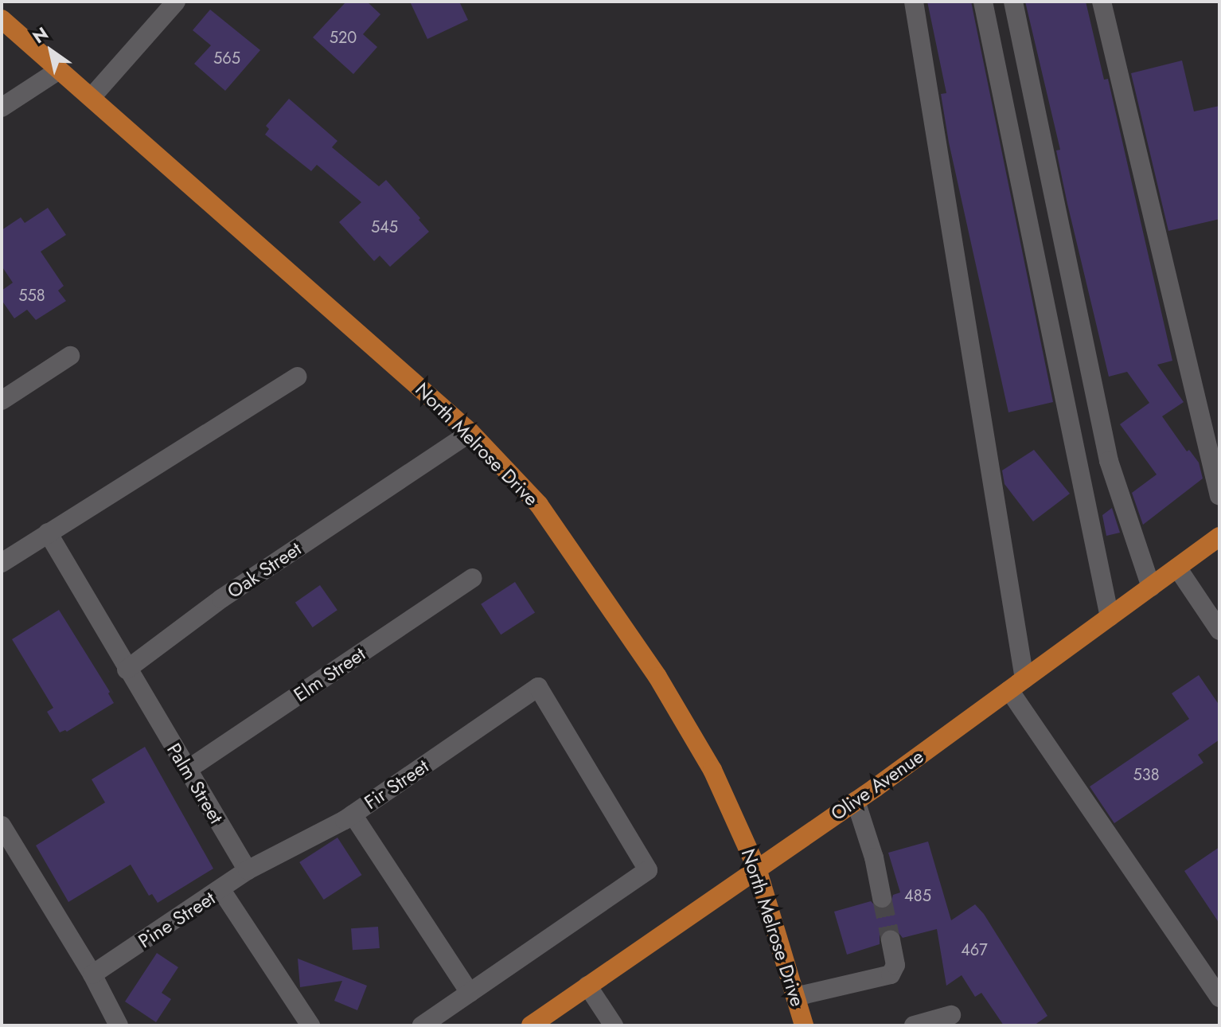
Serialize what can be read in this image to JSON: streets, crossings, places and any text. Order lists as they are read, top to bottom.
{
  "streets": {
    "main road": ["North Melrose Drive", "Olive Avenue"],
    "street": [
      "Oak Street",
      "Elm Street",
      "Palm Street",
      "Fir Street",
      "Pine Street"
    ]
  },
  "crossings": [
    ["North Melrose Drive", "Oak Street"],
    ["North Melrose Drive", "Olive Avenue"],
    ["Oak Street", "Palm Street"],
    ["Elm Street", "Palm Street"],
    ["Palm Street", "Fir Street"]
  ],
  "house_numbers": [
    "520",
    "565",
    "545",
    "558",
    "538",
    "485",
    "467"
  ],
  "north": "top left"
}
